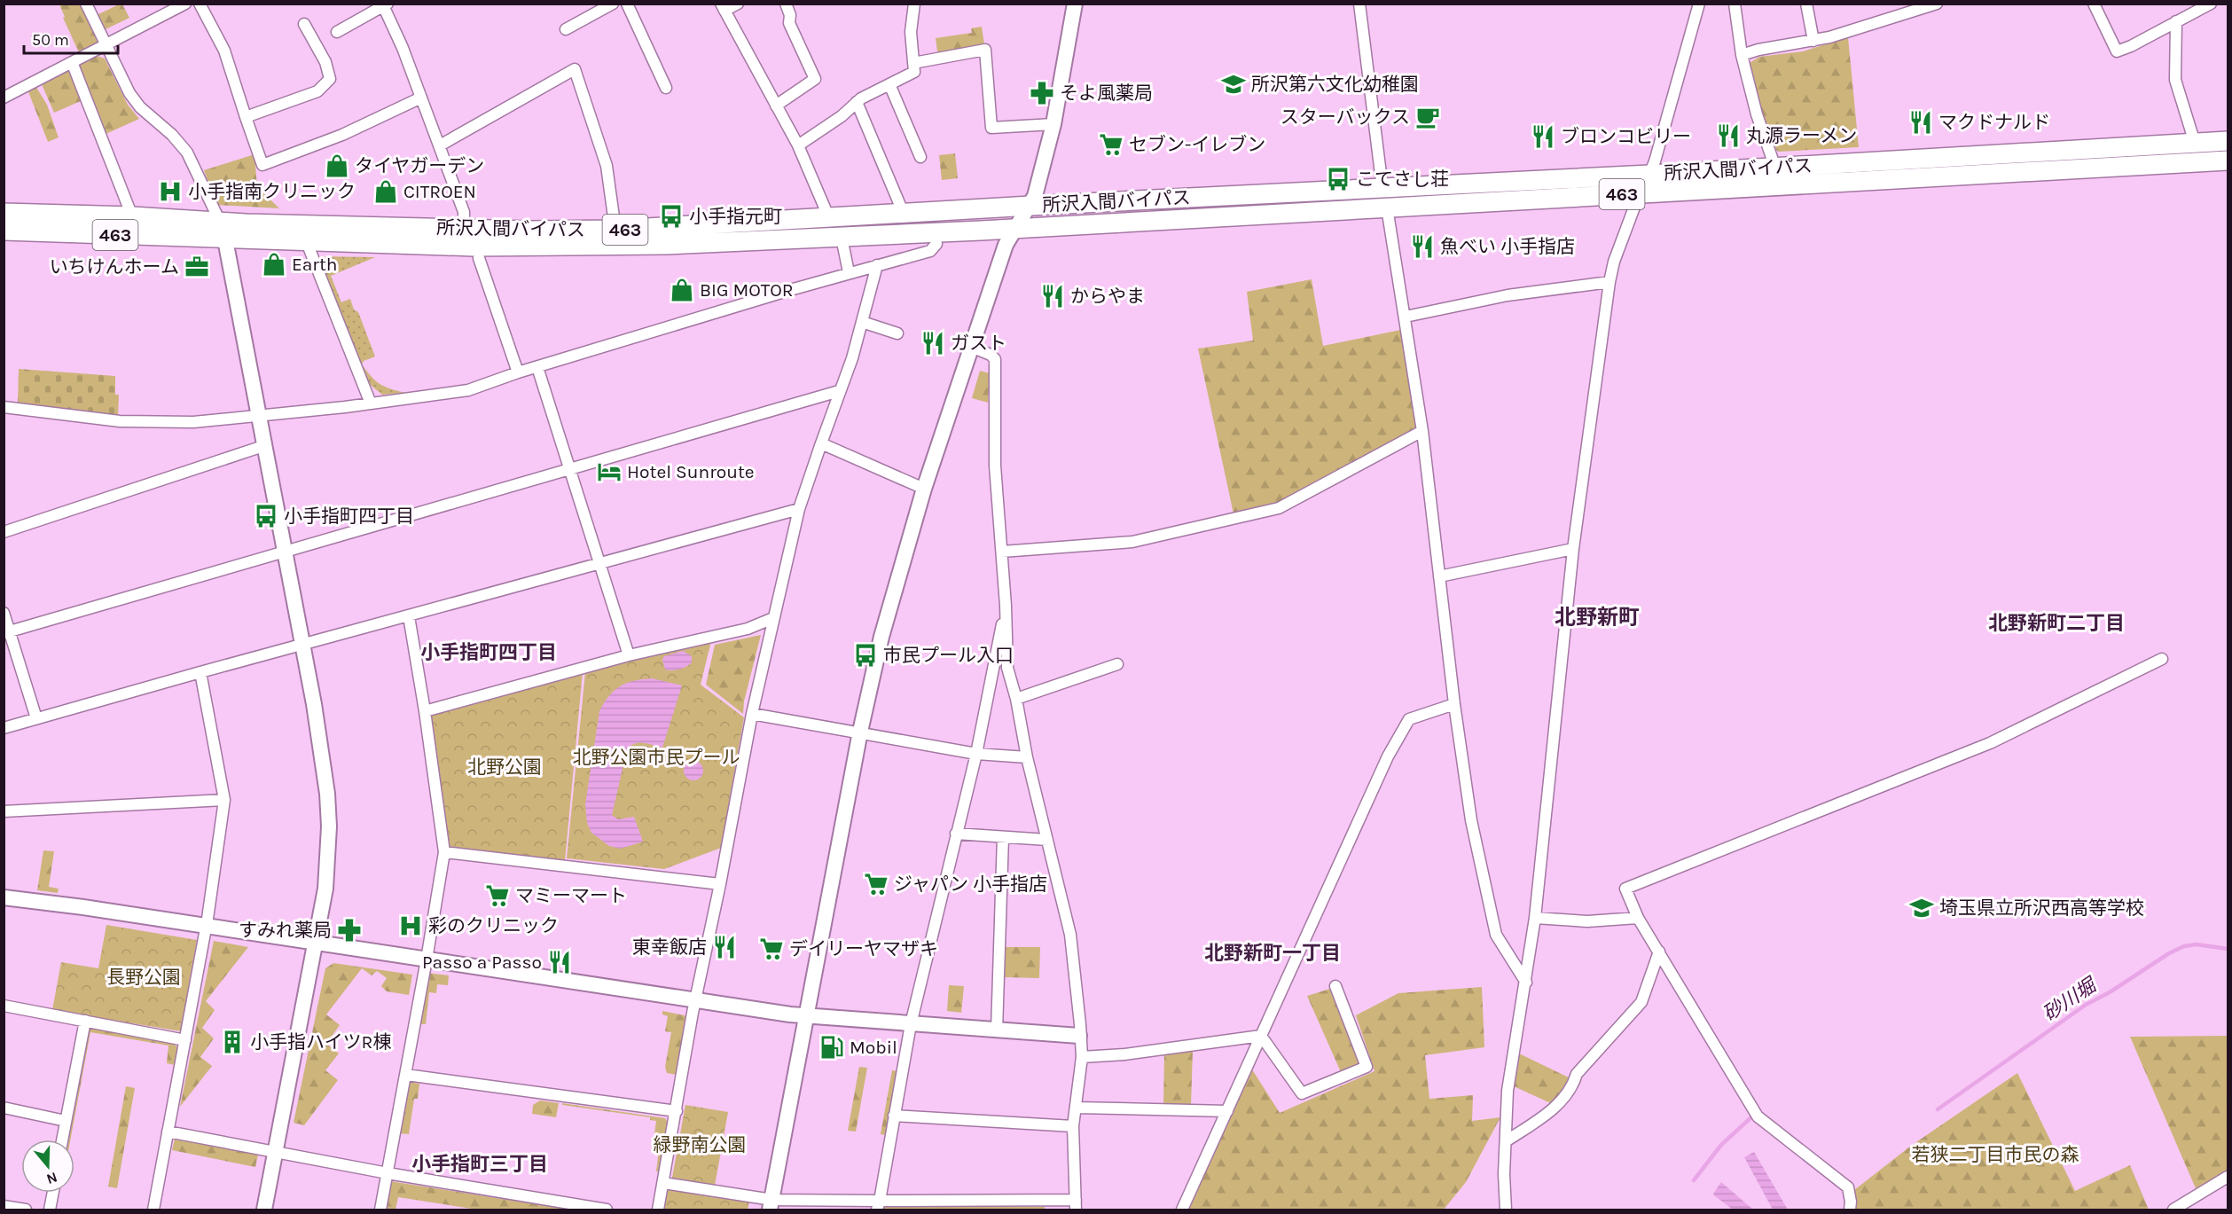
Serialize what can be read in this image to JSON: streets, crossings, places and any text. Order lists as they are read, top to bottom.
{
  "streets": {
    "highway": ["所沢入間バイパス", "463"]
  },
  "districts": [
    "北野新町",
    "北野新町二丁目",
    "小手指町四丁目",
    "北野新町一丁目",
    "小手指町三丁目"
  ],
  "water": ["砂川堀"],
  "parks": [
    "北野公園市民プール",
    "北野公園",
    "長野公園",
    "緑野南公園",
    "若狭二丁目市民の森"
  ],
  "places": {
    "school or university": ["所沢第六文化幼稚園", "埼玉県立所沢西高等学校"],
    "pharmacy": ["そよ風薬局", "すみれ薬局"],
    "cafe": ["スターバックス"],
    "restaurant": [
      "マクドナルド",
      "丸源ラーメン",
      "ブロンコビリー",
      "魚べい 小手指店",
      "からやま",
      "ガスト",
      "東幸飯店",
      "Passo a Passo"
    ],
    "supermarket": [
      "セブン-イレブン",
      "ジャパン 小手指店",
      "マミーマート",
      "デイリーヤマザキ"
    ],
    "shop": [
      "タイヤガーデン",
      "CITROEN",
      "Earth",
      "BIG MOTOR"
    ],
    "bus stop": [
      "こてさし荘",
      "小手指元町",
      "小手指町四丁目",
      "市民プール入口"
    ],
    "hospital": ["小手指南クリニック", "彩のクリニック"],
    "office": ["いちけんホーム"],
    "hotel": ["Hotel Sunroute"],
    "building": ["小手指ハイツR棟"],
    "fuel station": ["Mobil"]
  },
  "scale_bar": "50 m",
  "north": "bottom"
}
